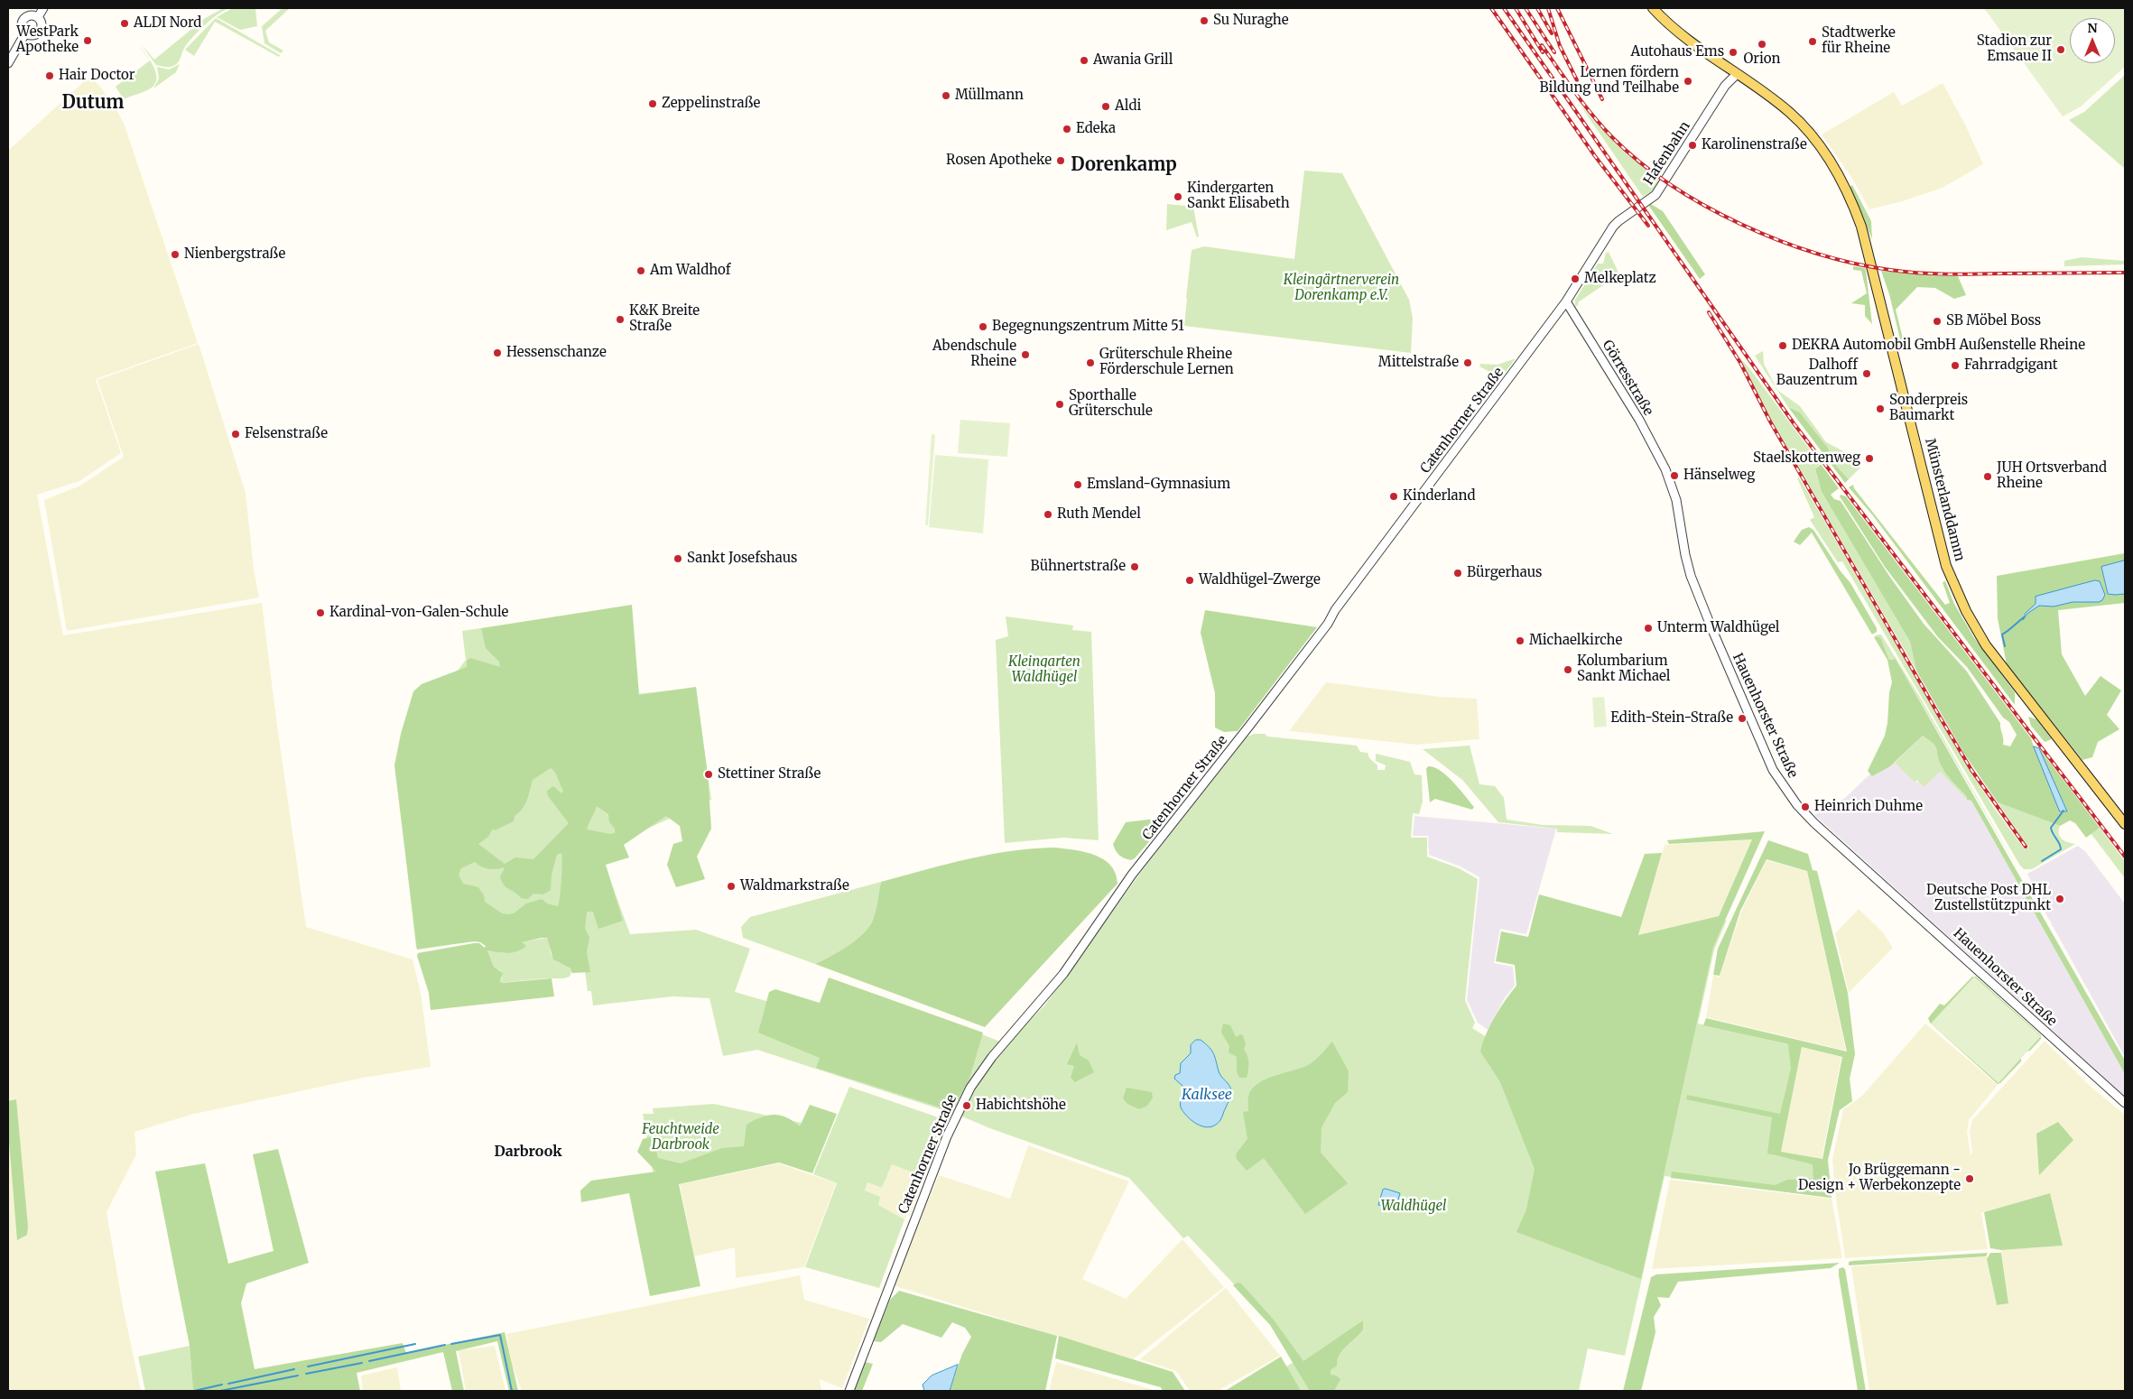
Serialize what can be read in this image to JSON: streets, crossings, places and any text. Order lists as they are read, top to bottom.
{
  "streets": {
    "main road": ["Münsterlanddamm"],
    "street": [
      "Hafenbahn",
      "Görresstraße",
      "Catenhorner Straße",
      "Hauenhorster Straße"
    ]
  },
  "crossings": [
    ["Hafenbahn", "Catenhorner Straße"],
    ["Hafenbahn", "Münsterlanddamm"],
    ["Görresstraße", "Catenhorner Straße"],
    ["Görresstraße", "Hauenhorster Straße"]
  ],
  "districts": ["Dutum", "Dorenkamp", "Darbrook"],
  "water": ["Kalksee"],
  "parks": [
    "Kleingärtnerverein Dorenkamp e.V.",
    "Kleingarten Waldhügel",
    "Feuchtweide Darbrook",
    "Waldhügel"
  ],
  "places": [
    "Su Nuraghe",
    "ALDI Nord",
    "WestPark Apotheke",
    "Stadtwerke für Rheine",
    "Orion",
    "Stadion zur Emsaue II",
    "Autohaus Ems",
    "Awania Grill",
    "Hair Doctor",
    "Lernen fördern Bildung und Teilhabe",
    "Müllmann",
    "Zeppelinstraße",
    "Aldi",
    "Edeka",
    "Karolinenstraße",
    "Rosen Apotheke",
    "Kindergarten Sankt Elisabeth",
    "Nienbergstraße",
    "Am Waldhof",
    "Melkeplatz",
    "K&K Breite Straße",
    "SB Möbel Boss",
    "Begegnungszentrum Mitte 51",
    "DEKRA Automobil GmbH Außenstelle Rheine",
    "Hessenschanze",
    "Abendschule Rheine",
    "Grüterschule Rheine Förderschule Lernen",
    "Mittelstraße",
    "Fahrradgigant",
    "Dalhoff Bauzentrum",
    "Sporthalle Grüterschule",
    "Sonderpreis Baumarkt",
    "Felsenstraße",
    "Staelskottenweg",
    "Hänselweg",
    "JUH Ortsverband Rheine",
    "Emsland-Gymnasium",
    "Kinderland",
    "Ruth Mendel",
    "Sankt Josefshaus",
    "Bühnertstraße",
    "Bürgerhaus",
    "Waldhügel-Zwerge",
    "Kardinal-von-Galen-Schule",
    "Unterm Waldhügel",
    "Michaelkirche",
    "Kolumbarium Sankt Michael",
    "Edith-Stein-Straße",
    "Stettiner Straße",
    "Heinrich Duhme",
    "Waldmarkstraße",
    "Deutsche Post DHL Zustellstützpunkt",
    "Habichtshöhe",
    "Jo Brüggemann - Design + Werbekonzepte"
  ],
  "north": "top"
}
